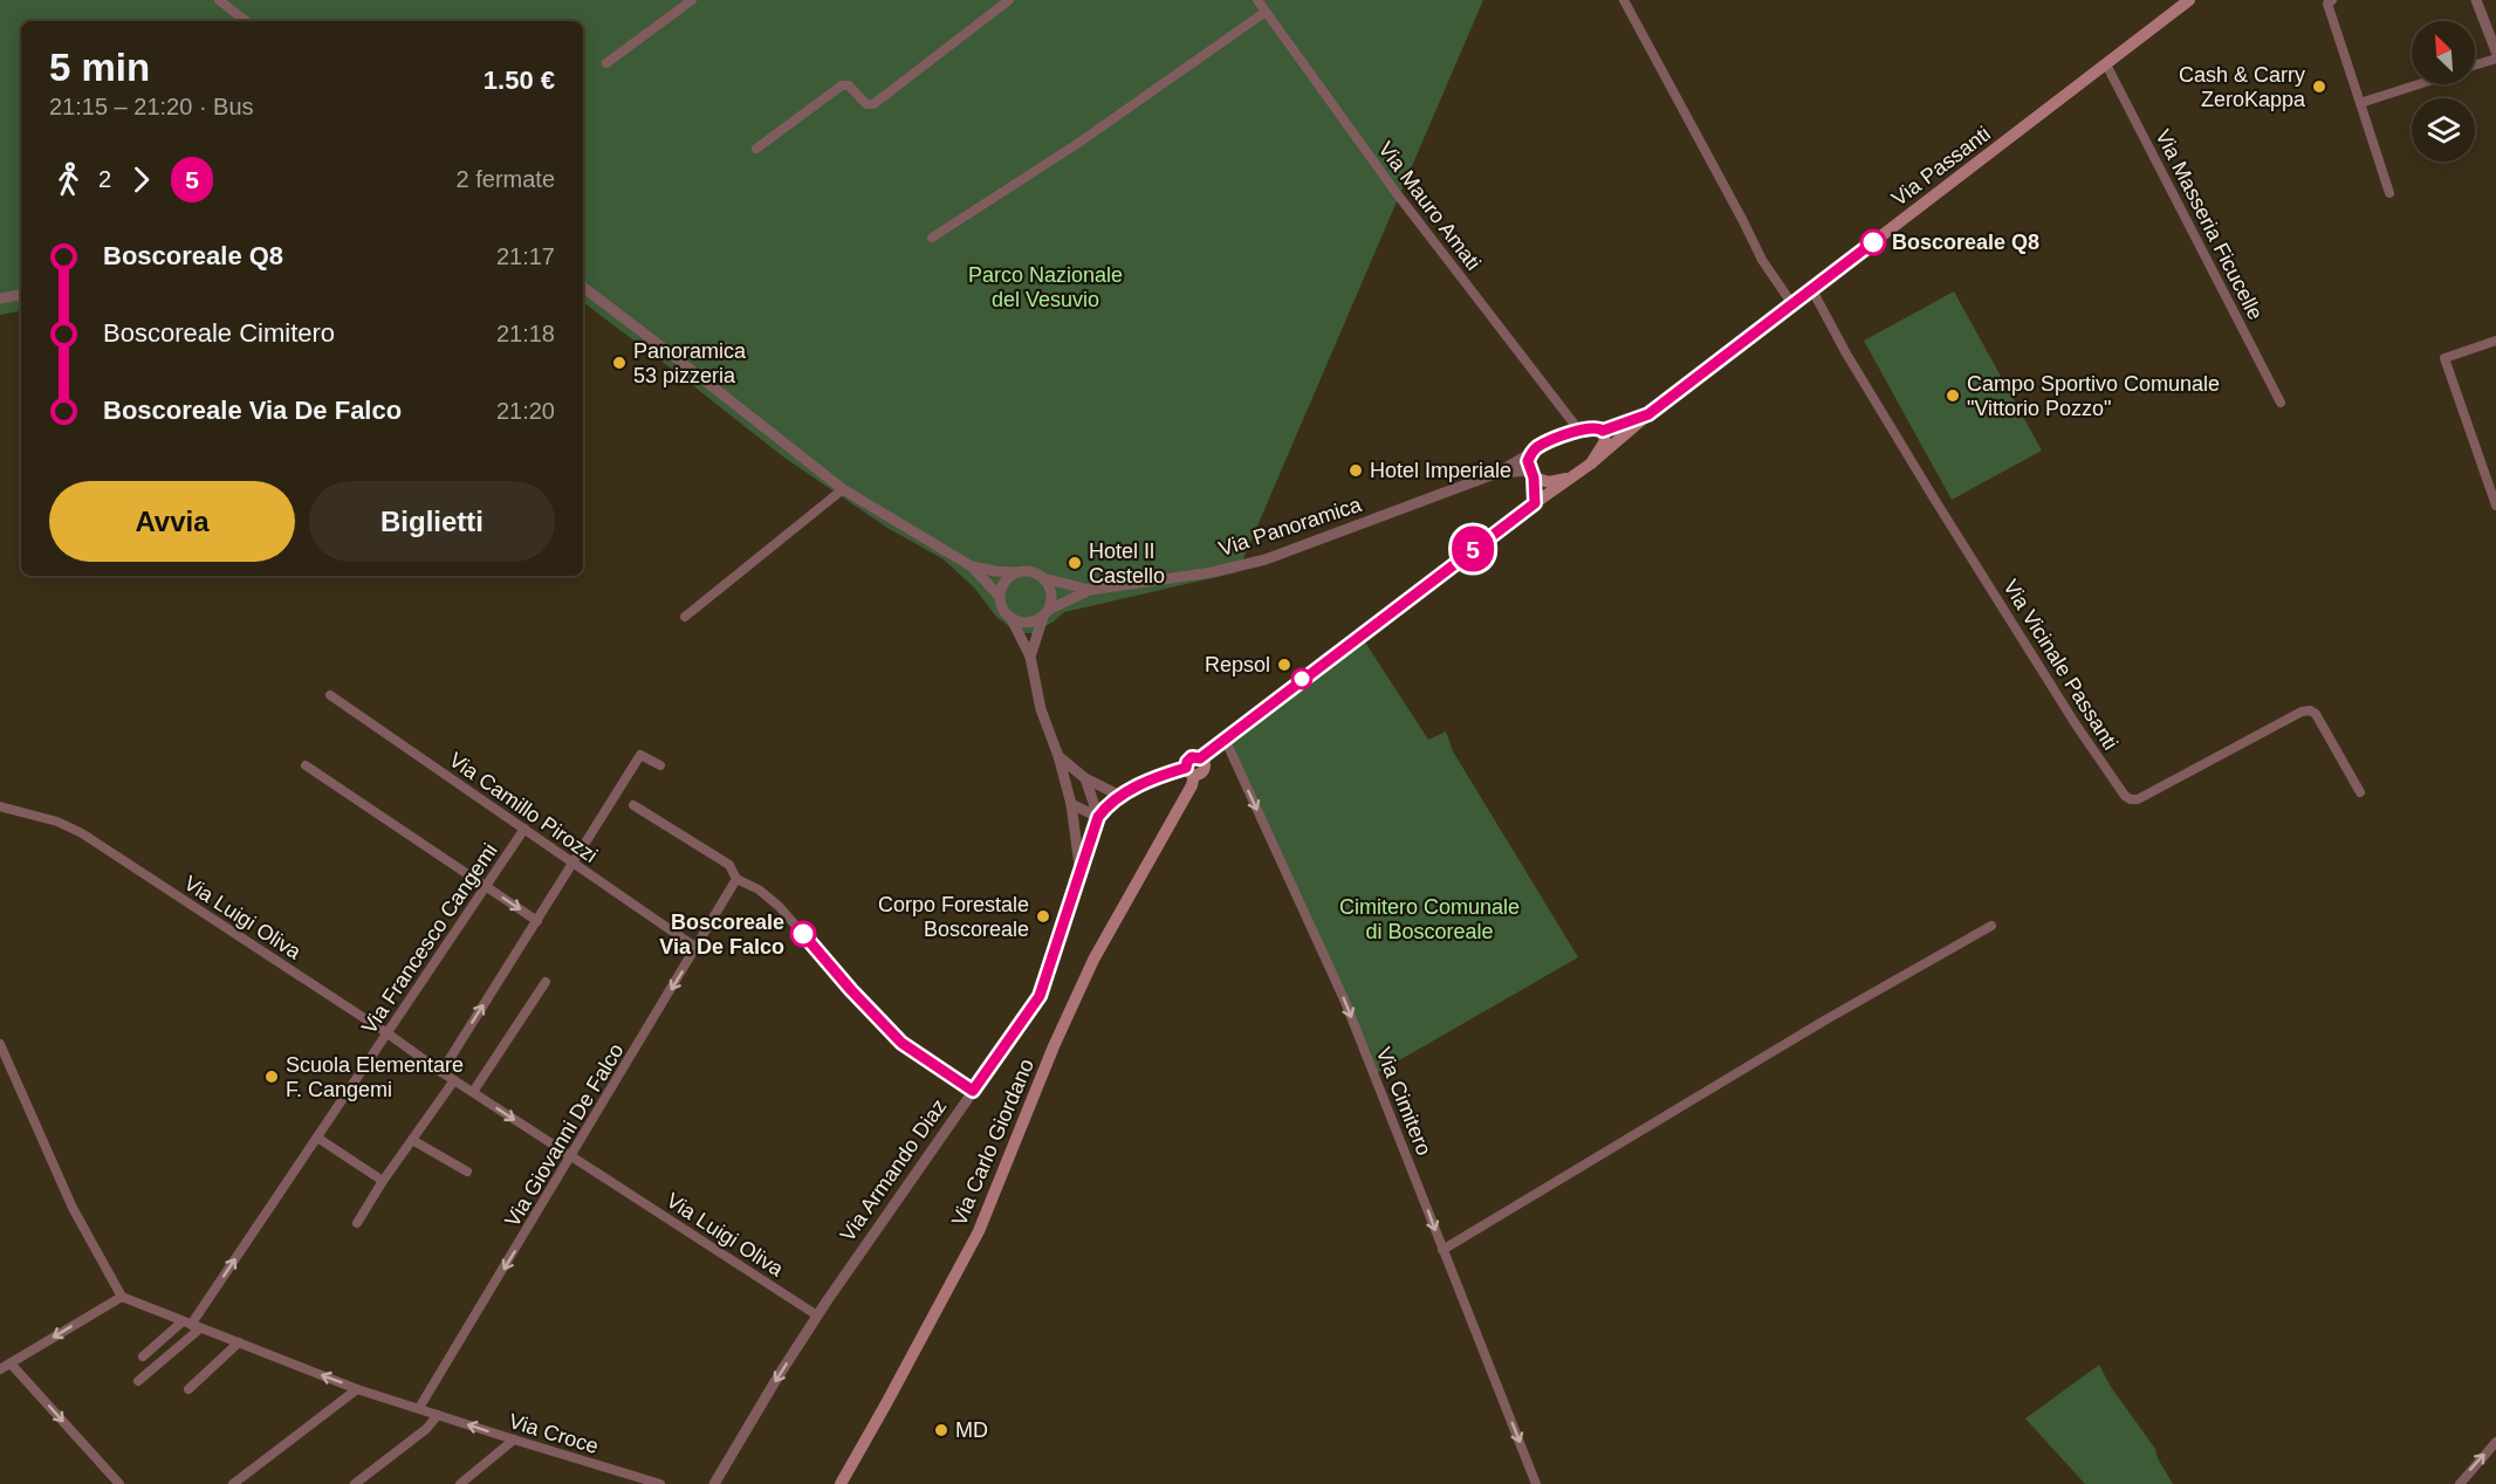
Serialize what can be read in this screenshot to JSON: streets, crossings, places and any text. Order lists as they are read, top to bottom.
{
  "streets": {
    "main road": ["Via Passanti", "Via Carlo Giordano"],
    "street": [
      "Via Mauro Amati",
      "Via Masseria Ficucelle",
      "Via Panoramica",
      "Via Vicinale Passanti",
      "Via Camillo Pirozzi",
      "Via Luigi Oliva",
      "Via Francesco Cangemi",
      "Via Cimitero",
      "Via Giovanni De Falco",
      "Via Armando Diaz",
      "Via Croce"
    ]
  },
  "crossings": [
    ["Via Passanti", "Via Mauro Amati"],
    ["Via Passanti", "Via Masseria Ficucelle"],
    ["Via Passanti", "Via Panoramica"],
    ["Via Passanti", "Via Vicinale Passanti"],
    ["Via Passanti", "Via Cimitero"],
    ["Via Passanti", "Via Carlo Giordano"],
    ["Via Panoramica", "Via Armando Diaz"],
    ["Via Camillo Pirozzi", "Via Francesco Cangemi"],
    ["Via Camillo Pirozzi", "Via Giovanni De Falco"],
    ["Via Luigi Oliva", "Via Francesco Cangemi"],
    ["Via Luigi Oliva", "Via Giovanni De Falco"],
    ["Via Luigi Oliva", "Via Armando Diaz"],
    ["Via Francesco Cangemi", "Via Croce"],
    ["Via Giovanni De Falco", "Via Croce"]
  ],
  "one_way": [
    "Via Francesco Cangemi",
    "Via Cimitero",
    "Via Giovanni De Falco",
    "Via Croce"
  ],
  "parks": ["Parco Nazionale del Vesuvio", "Cimitero Comunale di Boscoreale"],
  "places": [
    "Cash & Carry ZeroKappa",
    "Boscoreale Q8",
    "Panoramica 53 pizzeria",
    "Campo Sportivo Comunale \"Vittorio Pozzo\"",
    "Hotel Imperiale",
    "Hotel Il Castello",
    "Repsol",
    "Corpo Forestale Boscoreale",
    "Boscoreale Via De Falco",
    "Scuola Elementare F. Cangemi",
    "MD"
  ],
  "lines": ["bus line 5"],
  "north": "top left",
  "page": {
    "on_map": "5",
    "heading": ["5 min", "21:15 – 21:20 · Bus", "1.50 €"],
    "legs": ["2", "5", "2 fermate"],
    "list": [
      {
        "name": "Boscoreale Q8",
        "value": "21:17"
      },
      {
        "name": "Boscoreale Cimitero",
        "value": "21:18"
      },
      {
        "name": "Boscoreale Via De Falco",
        "value": "21:20"
      }
    ],
    "buttons": ["Avvia", "Biglietti"]
  }
}
